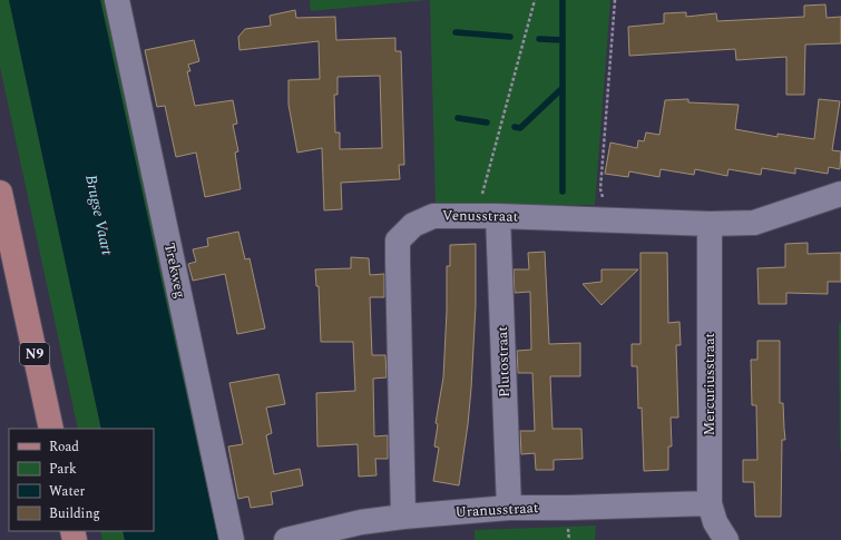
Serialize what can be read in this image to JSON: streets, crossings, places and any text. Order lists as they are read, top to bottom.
{
  "streets": {
    "main road": ["N9"],
    "street": [
      "Venusstraat",
      "Trekweg",
      "Plutostraat",
      "Mercuriusstraat",
      "Uranusstraat"
    ]
  },
  "crossings": [
    ["Venusstraat", "Plutostraat"],
    ["Venusstraat", "Mercuriusstraat"],
    ["Venusstraat", "Uranusstraat"],
    ["Plutostraat", "Uranusstraat"],
    ["Mercuriusstraat", "Uranusstraat"]
  ],
  "water": ["Brugse Vaart"],
  "legend": [
    "Road",
    "Park",
    "Water",
    "Building"
  ]
}
